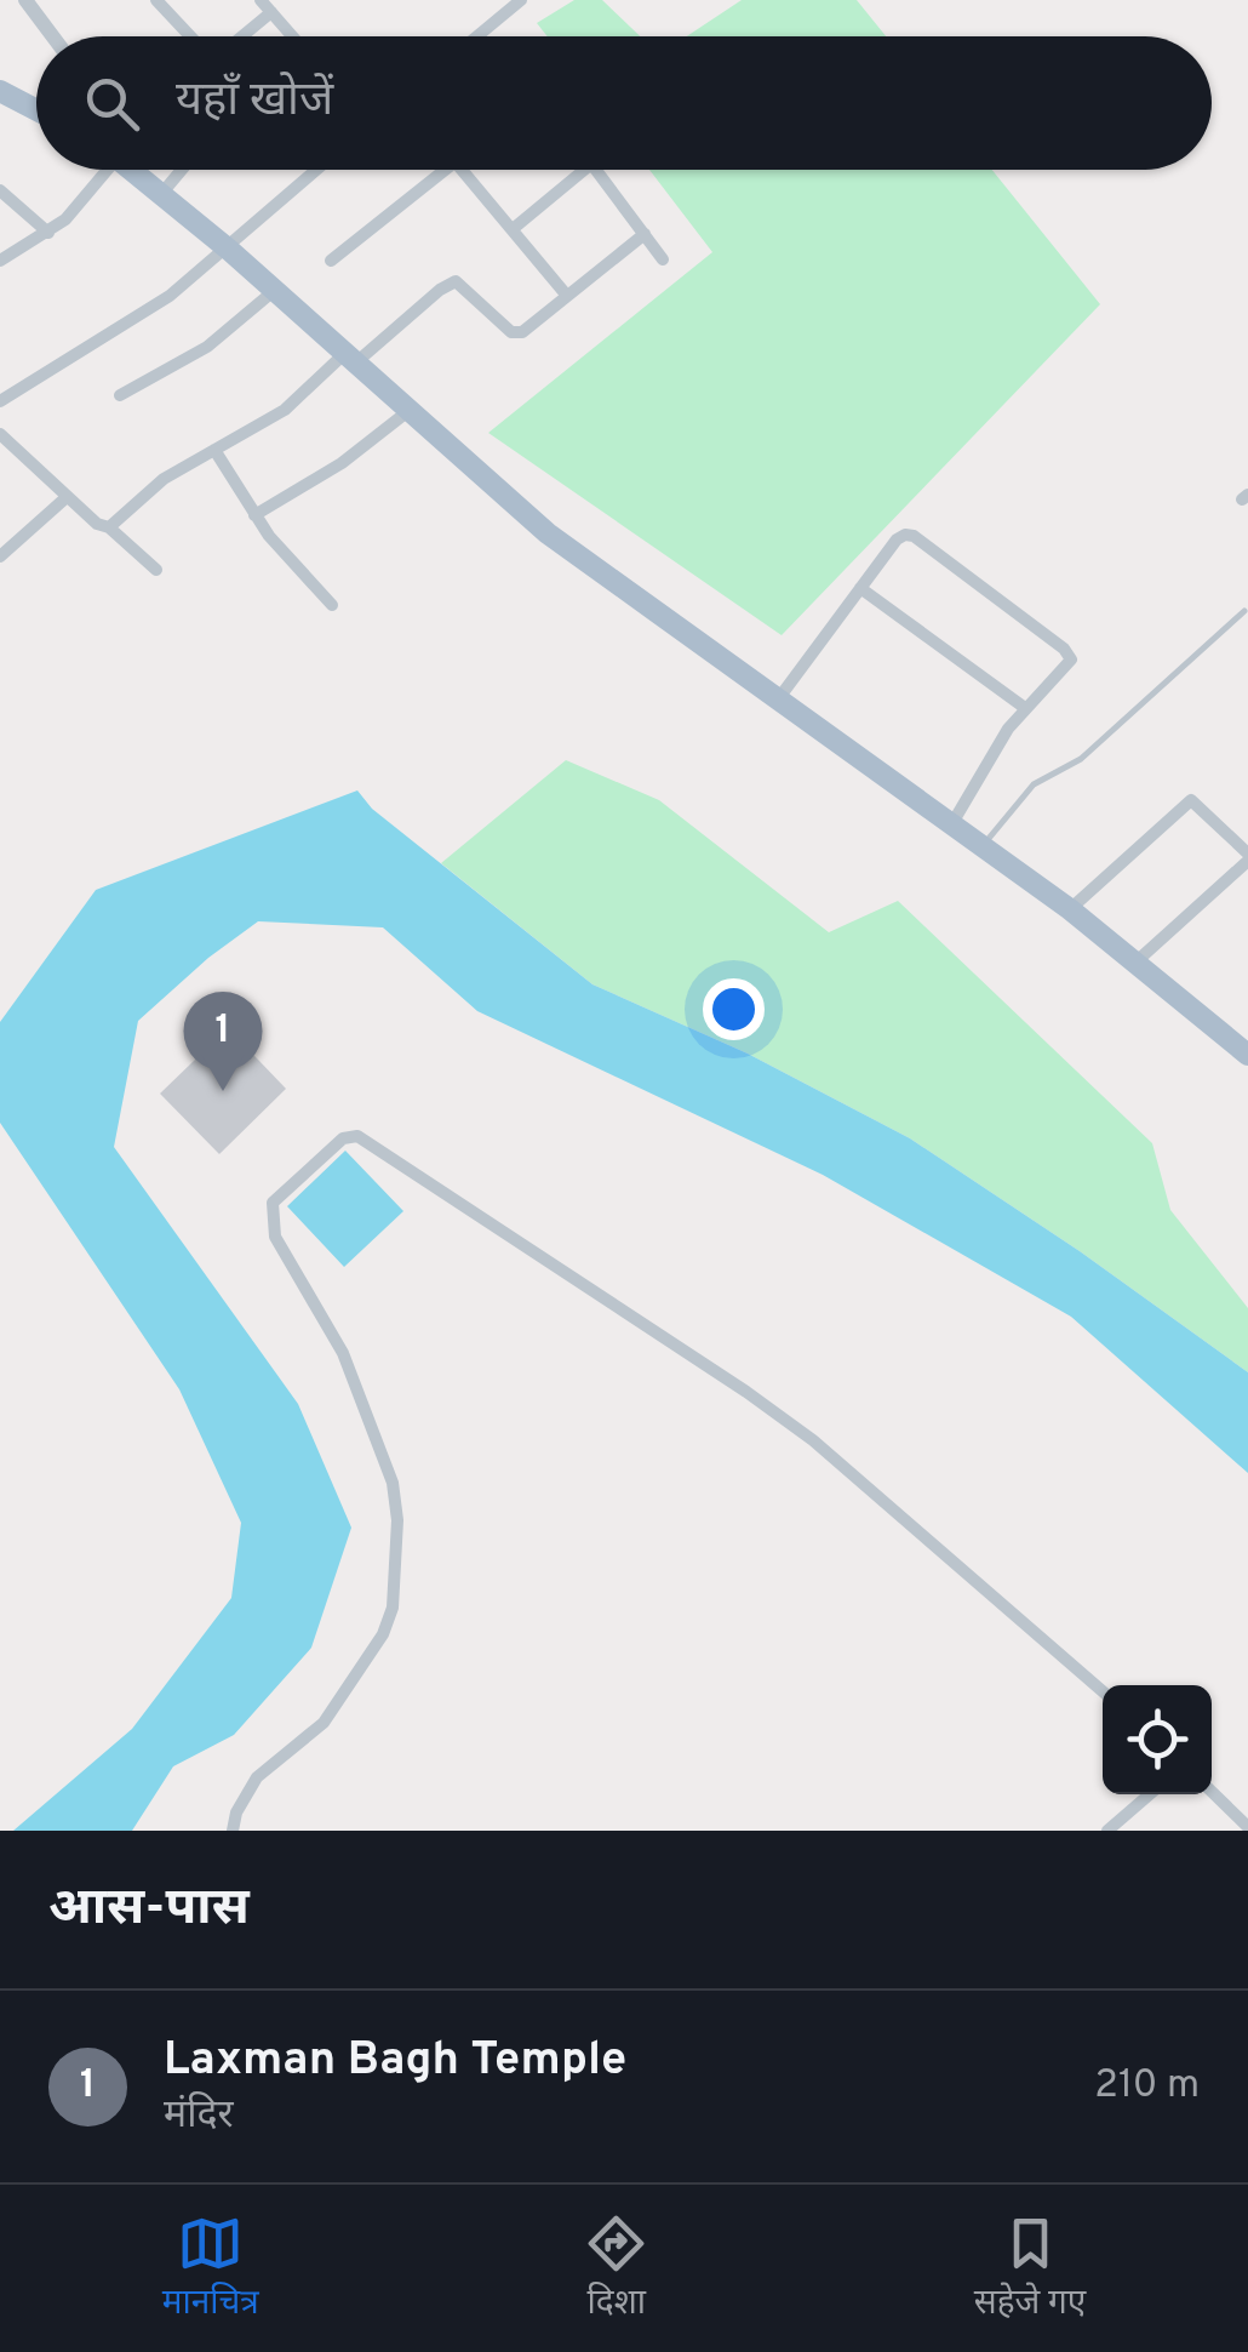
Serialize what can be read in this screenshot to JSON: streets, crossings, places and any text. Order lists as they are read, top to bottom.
{
  "page": {
    "search": "यहाँ खोजें",
    "pins": "1",
    "heading": "आस-पास",
    "list": [
      {
        "mark": "1",
        "name": "Laxman Bagh Temple",
        "note": "मंदिर",
        "value": "210 m"
      }
    ],
    "nav": ["मानचित्र", "दिशा", "सहेजे गए"]
  }
}
